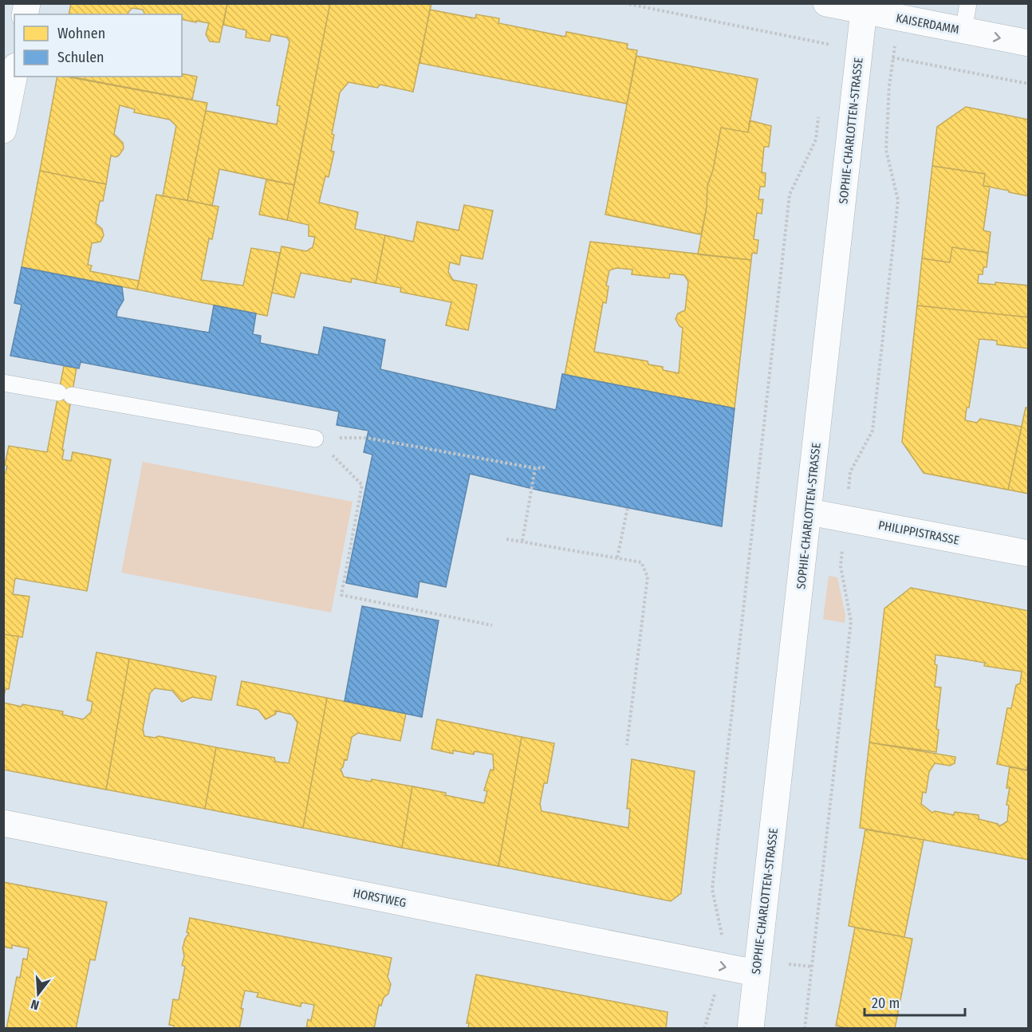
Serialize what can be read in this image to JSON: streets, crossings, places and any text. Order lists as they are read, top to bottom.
{
  "streets": {
    "main road": [
      "KAISERDAMM",
      "SOPHIE-CHARLOTTEN-STRASSE",
      "PHILIPPISTRASSE",
      "HORSTWEG"
    ]
  },
  "crossings": [
    ["KAISERDAMM", "SOPHIE-CHARLOTTEN-STRASSE"],
    ["SOPHIE-CHARLOTTEN-STRASSE", "PHILIPPISTRASSE"],
    ["SOPHIE-CHARLOTTEN-STRASSE", "HORSTWEG"]
  ],
  "one_way": ["HORSTWEG"],
  "legend": ["Wohnen", "Schulen"],
  "scale_bar": "20 m",
  "north": "bottom"
}
